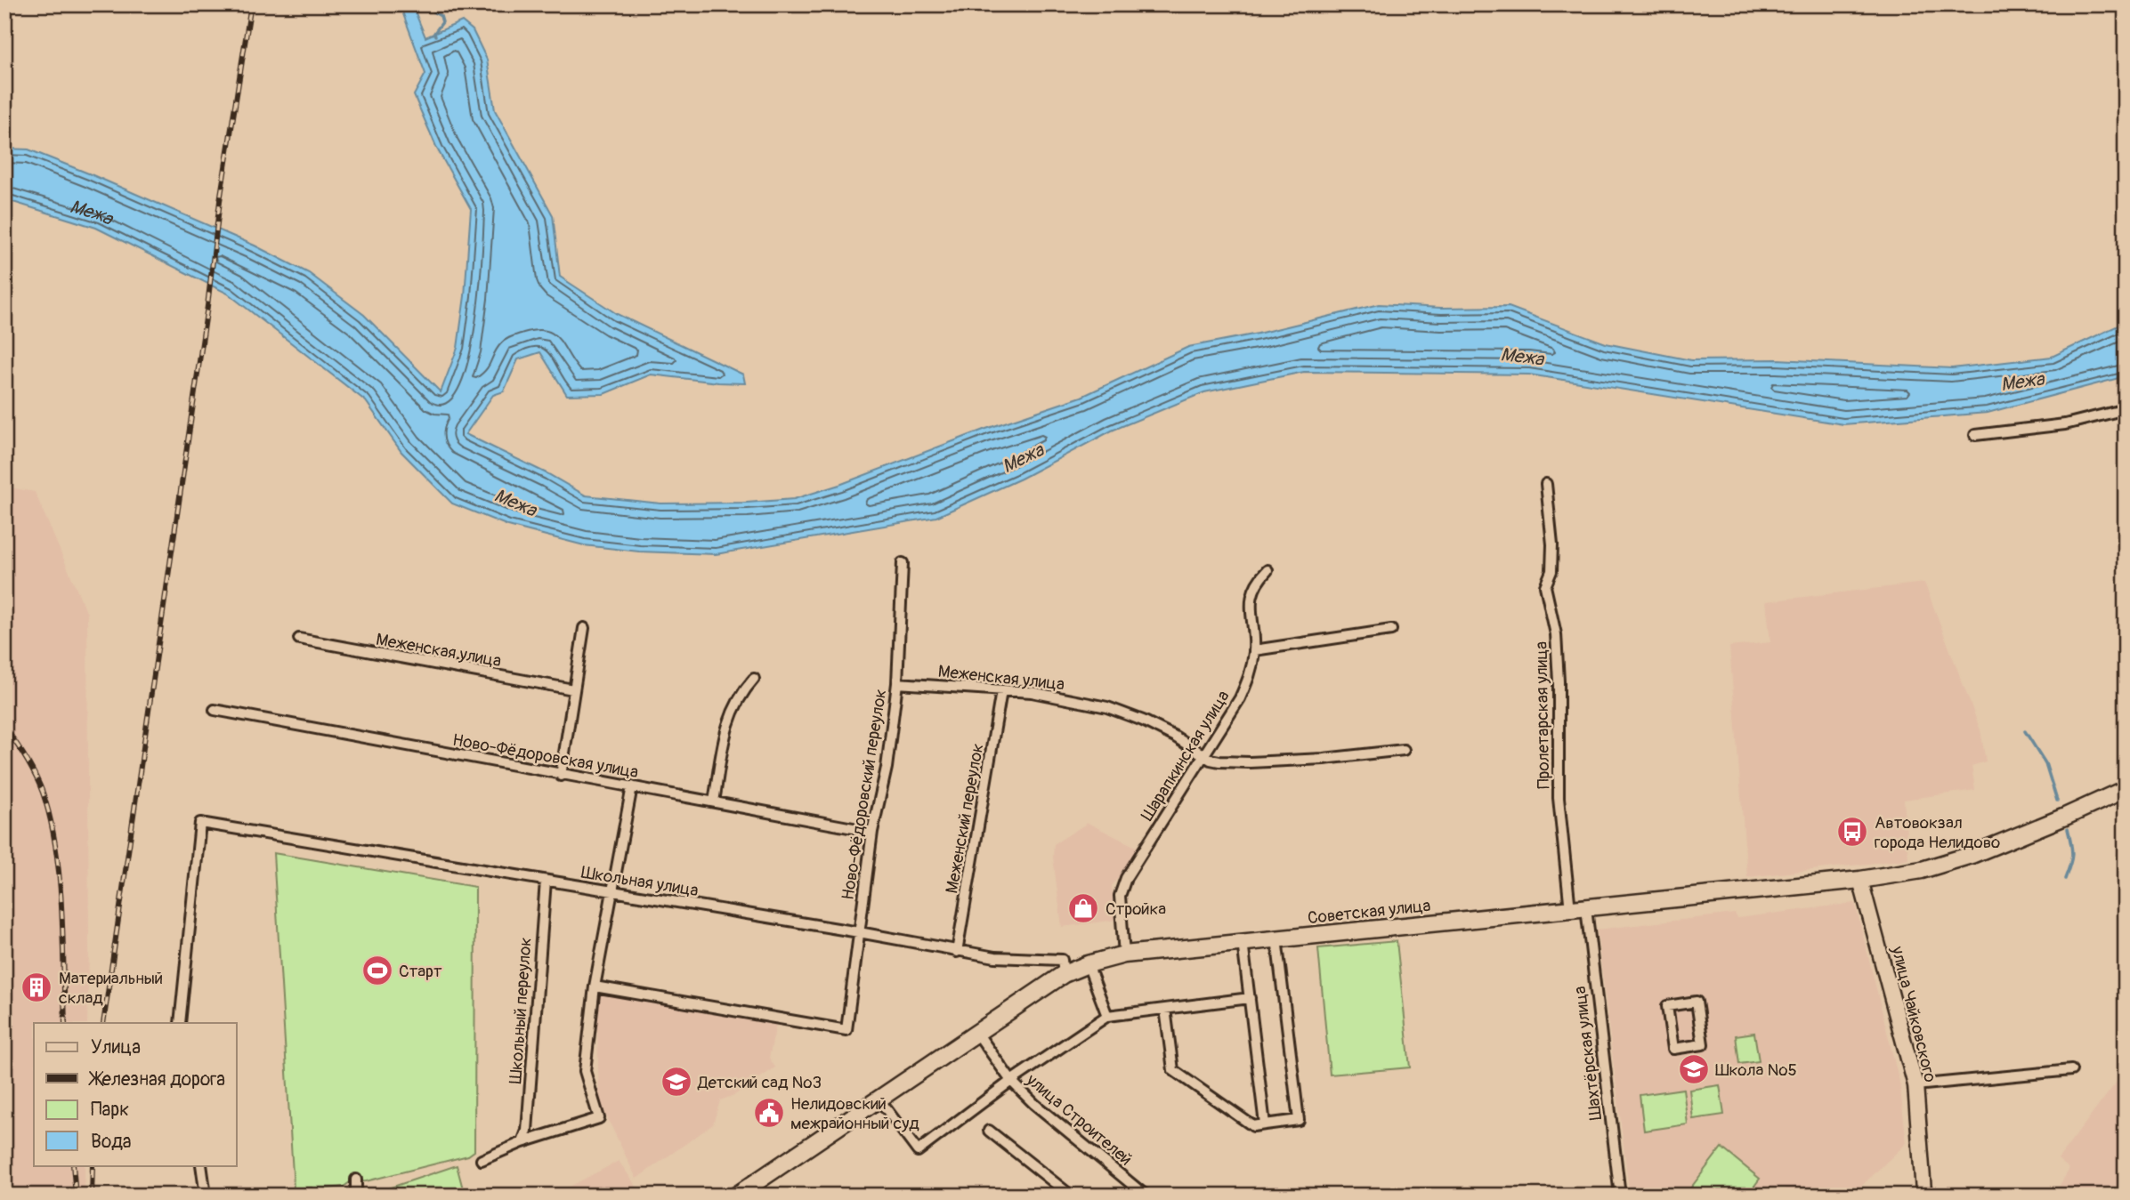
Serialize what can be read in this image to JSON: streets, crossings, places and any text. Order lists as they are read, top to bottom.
{
  "streets": {
    "main road": ["Советская улица"],
    "street": [
      "Меженская улица",
      "Пролетарская улица",
      "Ново-Фёдоровская улица",
      "Шарапкинская улица",
      "Ново-Фёдоровский переулок",
      "Меженский переулок",
      "Школьная улица",
      "Школьный переулок",
      "улица Чайковского",
      "Шахтёрская улица",
      "улица Строителей"
    ]
  },
  "crossings": [
    ["Меженская улица", "Шарапкинская улица"],
    ["Меженская улица", "Ново-Фёдоровский переулок"],
    ["Меженская улица", "Меженский переулок"],
    ["Пролетарская улица", "Советская улица"],
    ["Пролетарская улица", "Шахтёрская улица"],
    ["Ново-Фёдоровская улица", "Ново-Фёдоровский переулок"],
    ["Шарапкинская улица", "Советская улица"],
    ["Ново-Фёдоровский переулок", "Школьная улица"],
    ["Меженский переулок", "Школьная улица"],
    ["Школьная улица", "Советская улица"],
    ["Школьная улица", "Школьный переулок"],
    ["Советская улица", "улица Чайковского"],
    ["Советская улица", "Шахтёрская улица"],
    ["Советская улица", "улица Строителей"]
  ],
  "water": ["Межа"],
  "places": {
    "bus stop": ["Автовокзал города Нелидово"],
    "shop": ["Стройка"],
    "sports": ["Старт"],
    "building": ["Материальный склад"],
    "school or university": ["Школа №5", "Детский сад №3"],
    "public building": ["Нелидовский межрайонный суд"]
  },
  "legend": [
    "Улица",
    "Железная дорога",
    "Парк",
    "Вода"
  ]
}
